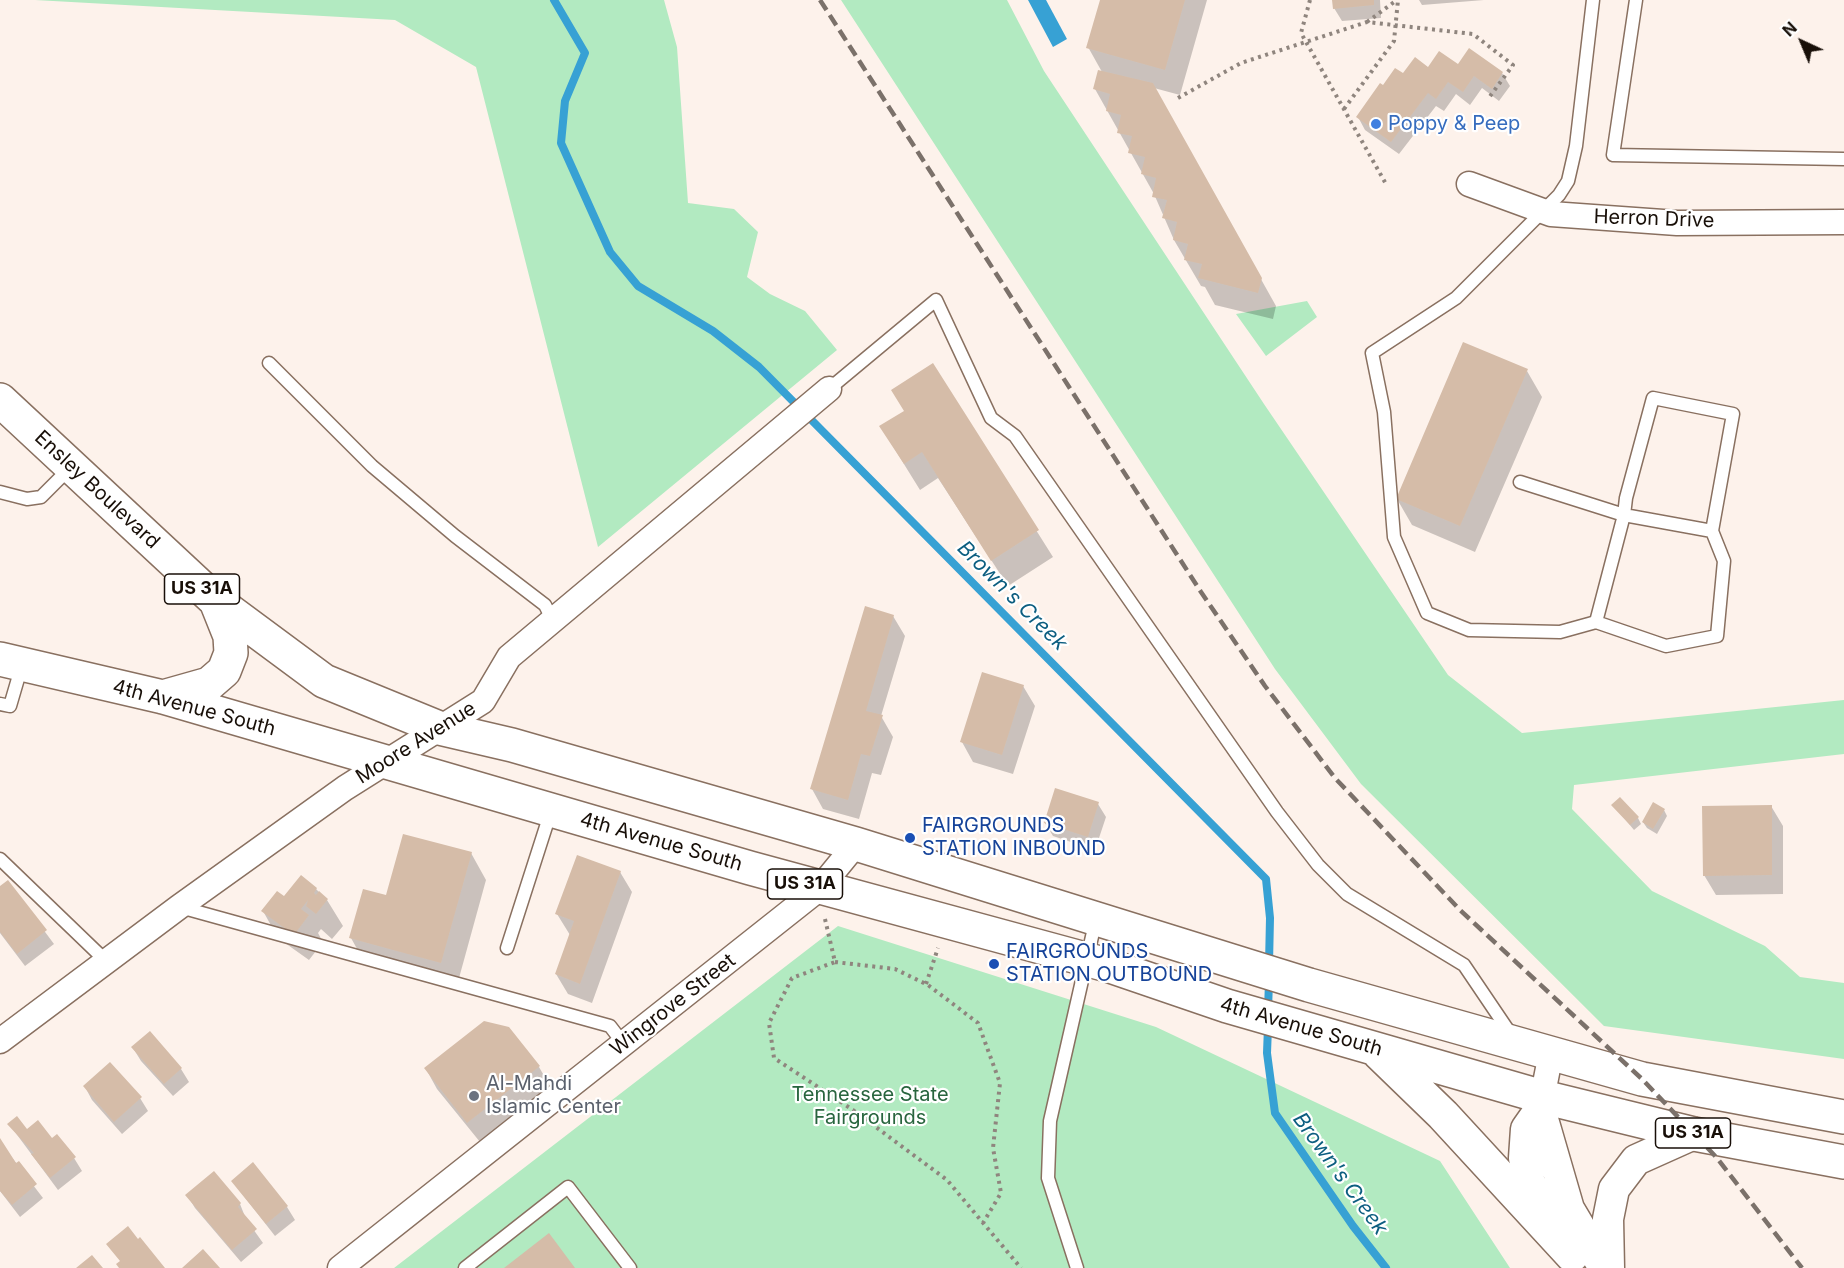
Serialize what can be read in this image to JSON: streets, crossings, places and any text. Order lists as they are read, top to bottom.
{
  "streets": {
    "main road": ["Ensley Boulevard", "US 31A", "4th Avenue South"],
    "street": ["Herron Drive", "Moore Avenue", "Wingrove Street"]
  },
  "crossings": [
    ["Ensley Boulevard", "US 31A"],
    ["Ensley Boulevard", "Moore Avenue"],
    ["US 31A", "Moore Avenue"],
    ["US 31A", "Wingrove Street"],
    ["4th Avenue South", "Moore Avenue"],
    ["4th Avenue South", "Wingrove Street"]
  ],
  "water": ["Brown's Creek"],
  "parks": ["Tennessee State Fairgrounds"],
  "places": [
    "Poppy & Peep",
    "FAIRGROUNDS STATION INBOUND",
    "FAIRGROUNDS STATION OUTBOUND",
    "Al-Mahdi Islamic Center"
  ],
  "north": "top left"
}
